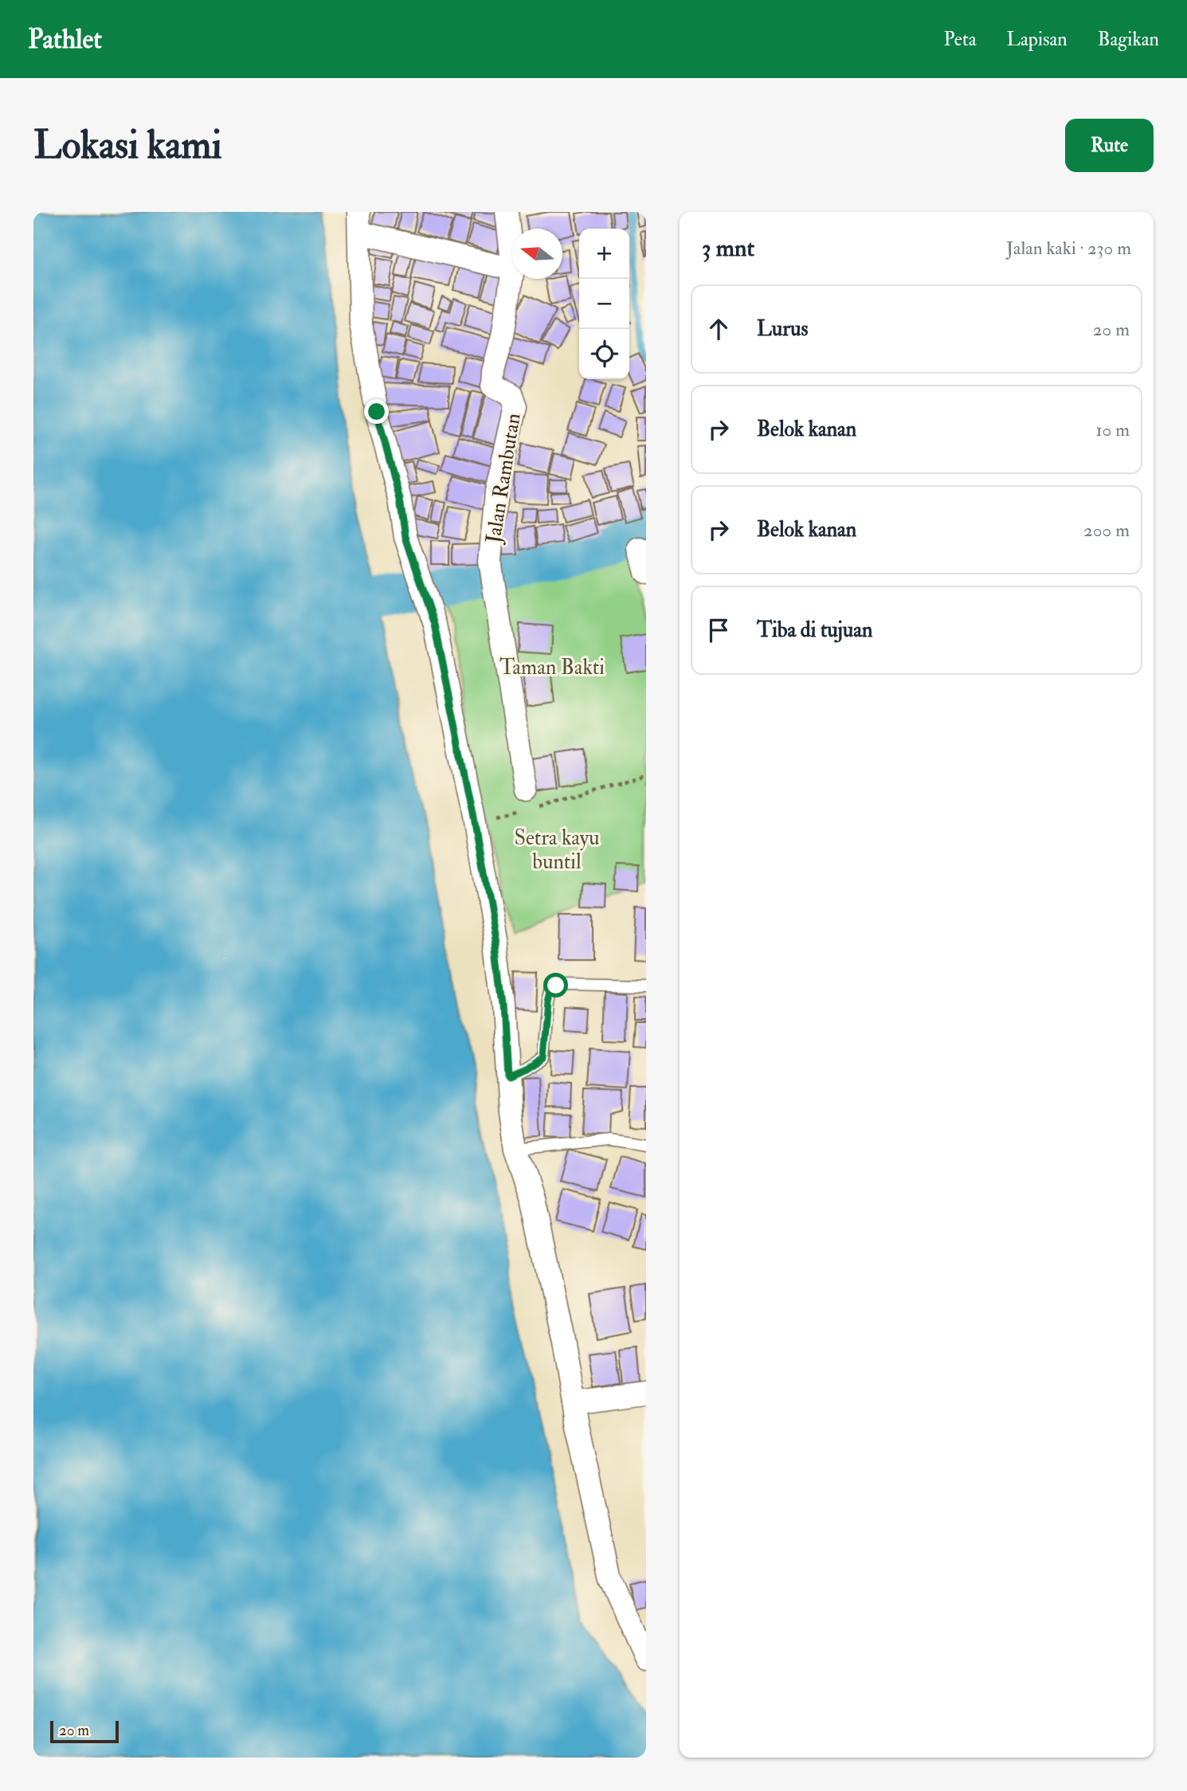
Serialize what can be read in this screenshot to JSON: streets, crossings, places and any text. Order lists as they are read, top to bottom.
{
  "streets": {
    "street": ["Jalan Rambutan"]
  },
  "parks": ["Taman Bakti", "Setra kayu buntil"],
  "scale_bar": "20 m",
  "north": "left",
  "page": {
    "header": "Pathlet",
    "nav": ["Peta", "Lapisan", "Bagikan"],
    "buttons": "Rute",
    "title": "Lokasi kami",
    "heading": ["3 mnt", "Jalan kaki · 230 m"],
    "map_buttons": ["+", "−"],
    "list": [
      ["Lurus", "20 m"],
      ["Belok kanan", "10 m"],
      ["Belok kanan", "200 m"],
      "Tiba di tujuan"
    ],
    "scale": "20 m"
  }
}
